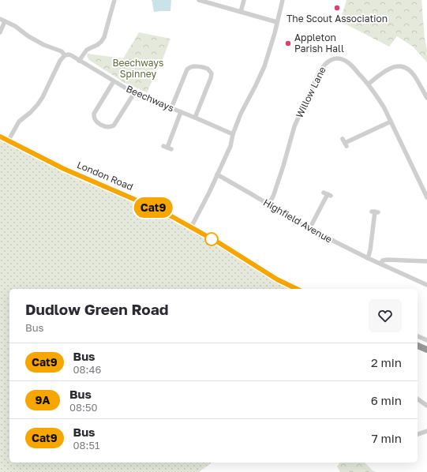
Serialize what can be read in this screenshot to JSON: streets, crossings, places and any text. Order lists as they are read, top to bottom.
{
  "streets": {
    "highway": ["London Road"],
    "street": ["Willow Lane", "Beechways", "Highfield Avenue"]
  },
  "crossings": [
    ["Willow Lane", "Highfield Avenue"]
  ],
  "parks": ["Beechways Spinney"],
  "places": ["The Scout Association", "Appleton Parish Hall"],
  "lines": ["bus line Cat9"],
  "page": {
    "on_map": "Cat9",
    "heading": ["Dudlow Green Road", "Bus"],
    "list": [
      {
        "mark": "Cat9",
        "name": "Bus",
        "note": "08:46",
        "value": "2 min"
      },
      {
        "mark": "9A",
        "name": "Bus",
        "note": "08:50",
        "value": "6 min"
      },
      {
        "mark": "Cat9",
        "name": "Bus",
        "note": "08:51",
        "value": "7 min"
      }
    ]
  }
}
